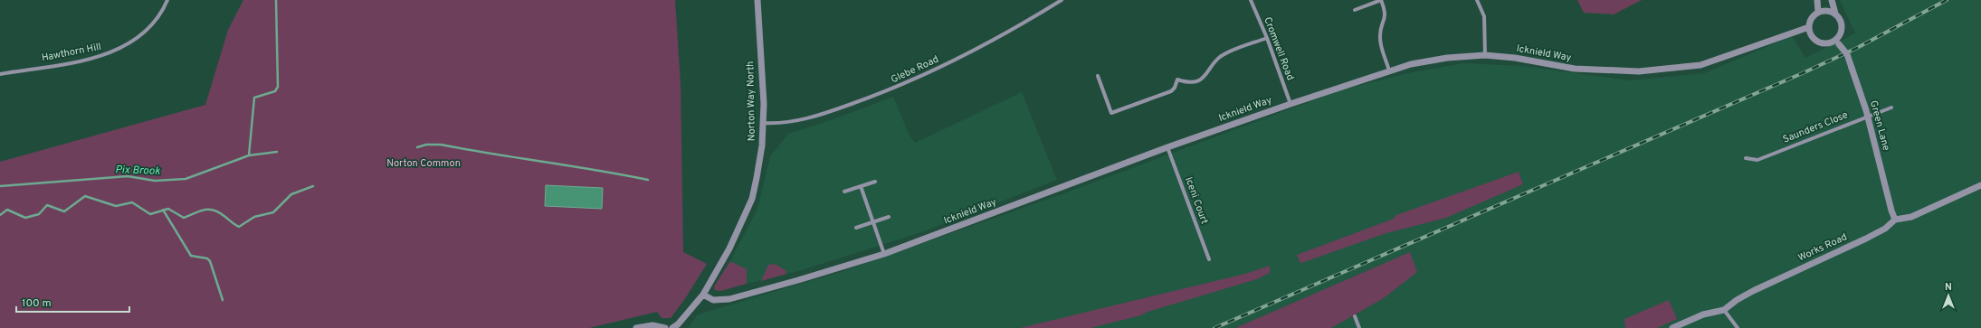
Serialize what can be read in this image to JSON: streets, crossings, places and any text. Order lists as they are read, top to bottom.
{
  "streets": {
    "street": [
      "Cromwell Road",
      "Hawthorn Hill",
      "Icknield Way",
      "Glebe Road",
      "Norton Way North",
      "Green Lane",
      "Saunders Close",
      "Iceni Court",
      "Works Road"
    ]
  },
  "crossings": [
    ["Cromwell Road", "Icknield Way"],
    ["Icknield Way", "Norton Way North"],
    ["Icknield Way", "Green Lane"],
    ["Icknield Way", "Iceni Court"],
    ["Glebe Road", "Norton Way North"],
    ["Green Lane", "Saunders Close"],
    ["Green Lane", "Works Road"]
  ],
  "water": ["Pix Brook"],
  "parks": ["Norton Common"],
  "scale_bar": "100 m",
  "north": "top"
}
